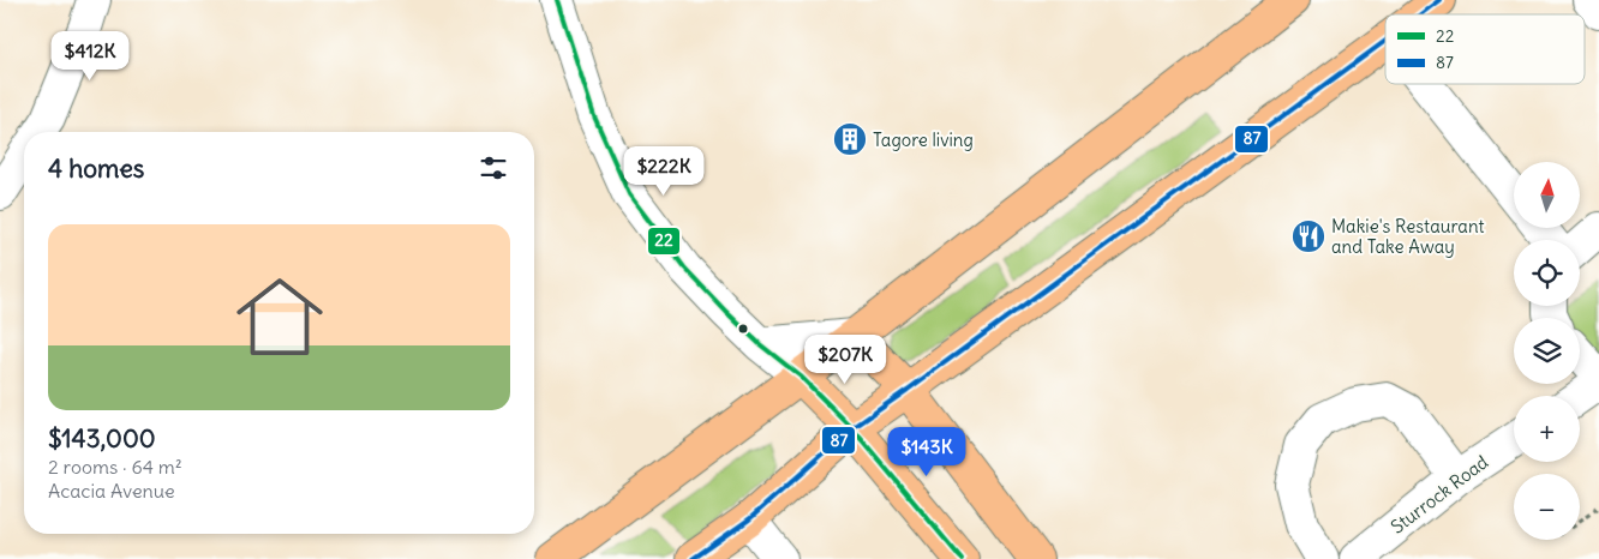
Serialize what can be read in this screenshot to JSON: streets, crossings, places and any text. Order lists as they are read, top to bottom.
{
  "streets": {
    "street": ["Sturrock Road"]
  },
  "places": {
    "building": ["Tagore living"],
    "restaurant": ["Makie's Restaurant and Take Away"]
  },
  "lines": ["transit line 22", "transit line 87"],
  "legend": ["22", "87"],
  "north": "top",
  "page": {
    "price": [
      "$412K",
      "$222K",
      "$207K",
      "$143K"
    ],
    "heading": "4 homes",
    "map_buttons": ["+", "−"],
    "list": [
      {
        "name": "$143,000",
        "note": "2 rooms · 64 m² · Acacia Avenue"
      }
    ]
  }
}
